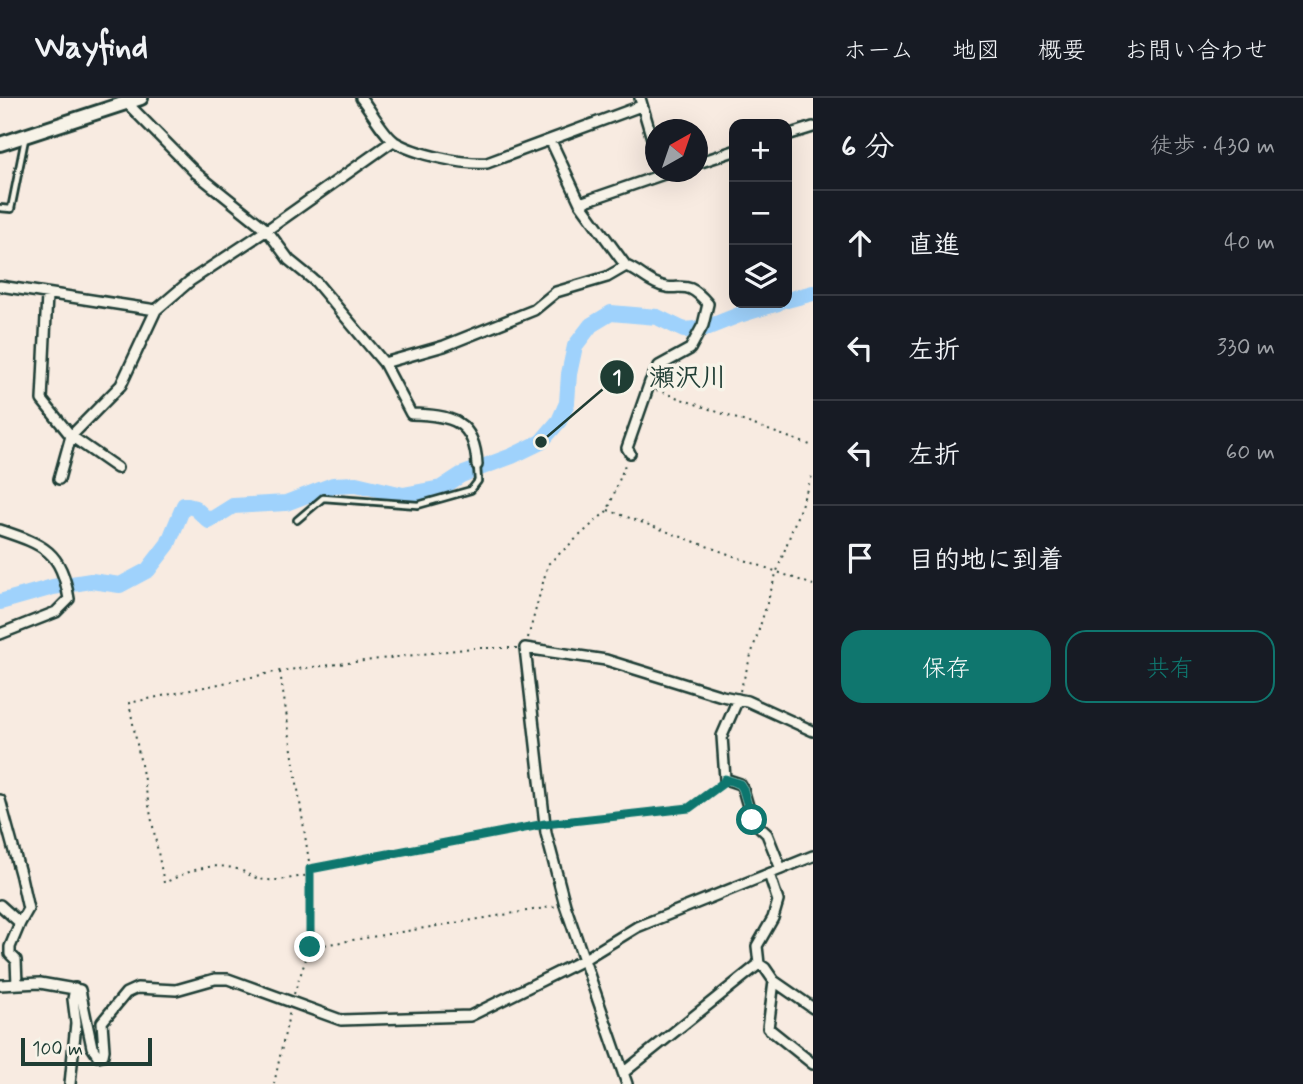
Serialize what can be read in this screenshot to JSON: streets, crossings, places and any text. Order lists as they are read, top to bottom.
{
  "places": ["瀬沢川"],
  "scale_bar": "100 m",
  "north": "top right",
  "page": {
    "header": "Wayfind",
    "nav": [
      "ホーム",
      "地図",
      "概要",
      "お問い合わせ"
    ],
    "heading": ["6 分", "徒歩 · 430 m"],
    "map_buttons": ["+", "−"],
    "list": [
      ["直進", "40 m"],
      ["左折", "330 m"],
      ["左折", "60 m"],
      "目的地に到着"
    ],
    "buttons": ["保存", "共有"],
    "scale": "100 m"
  }
}
